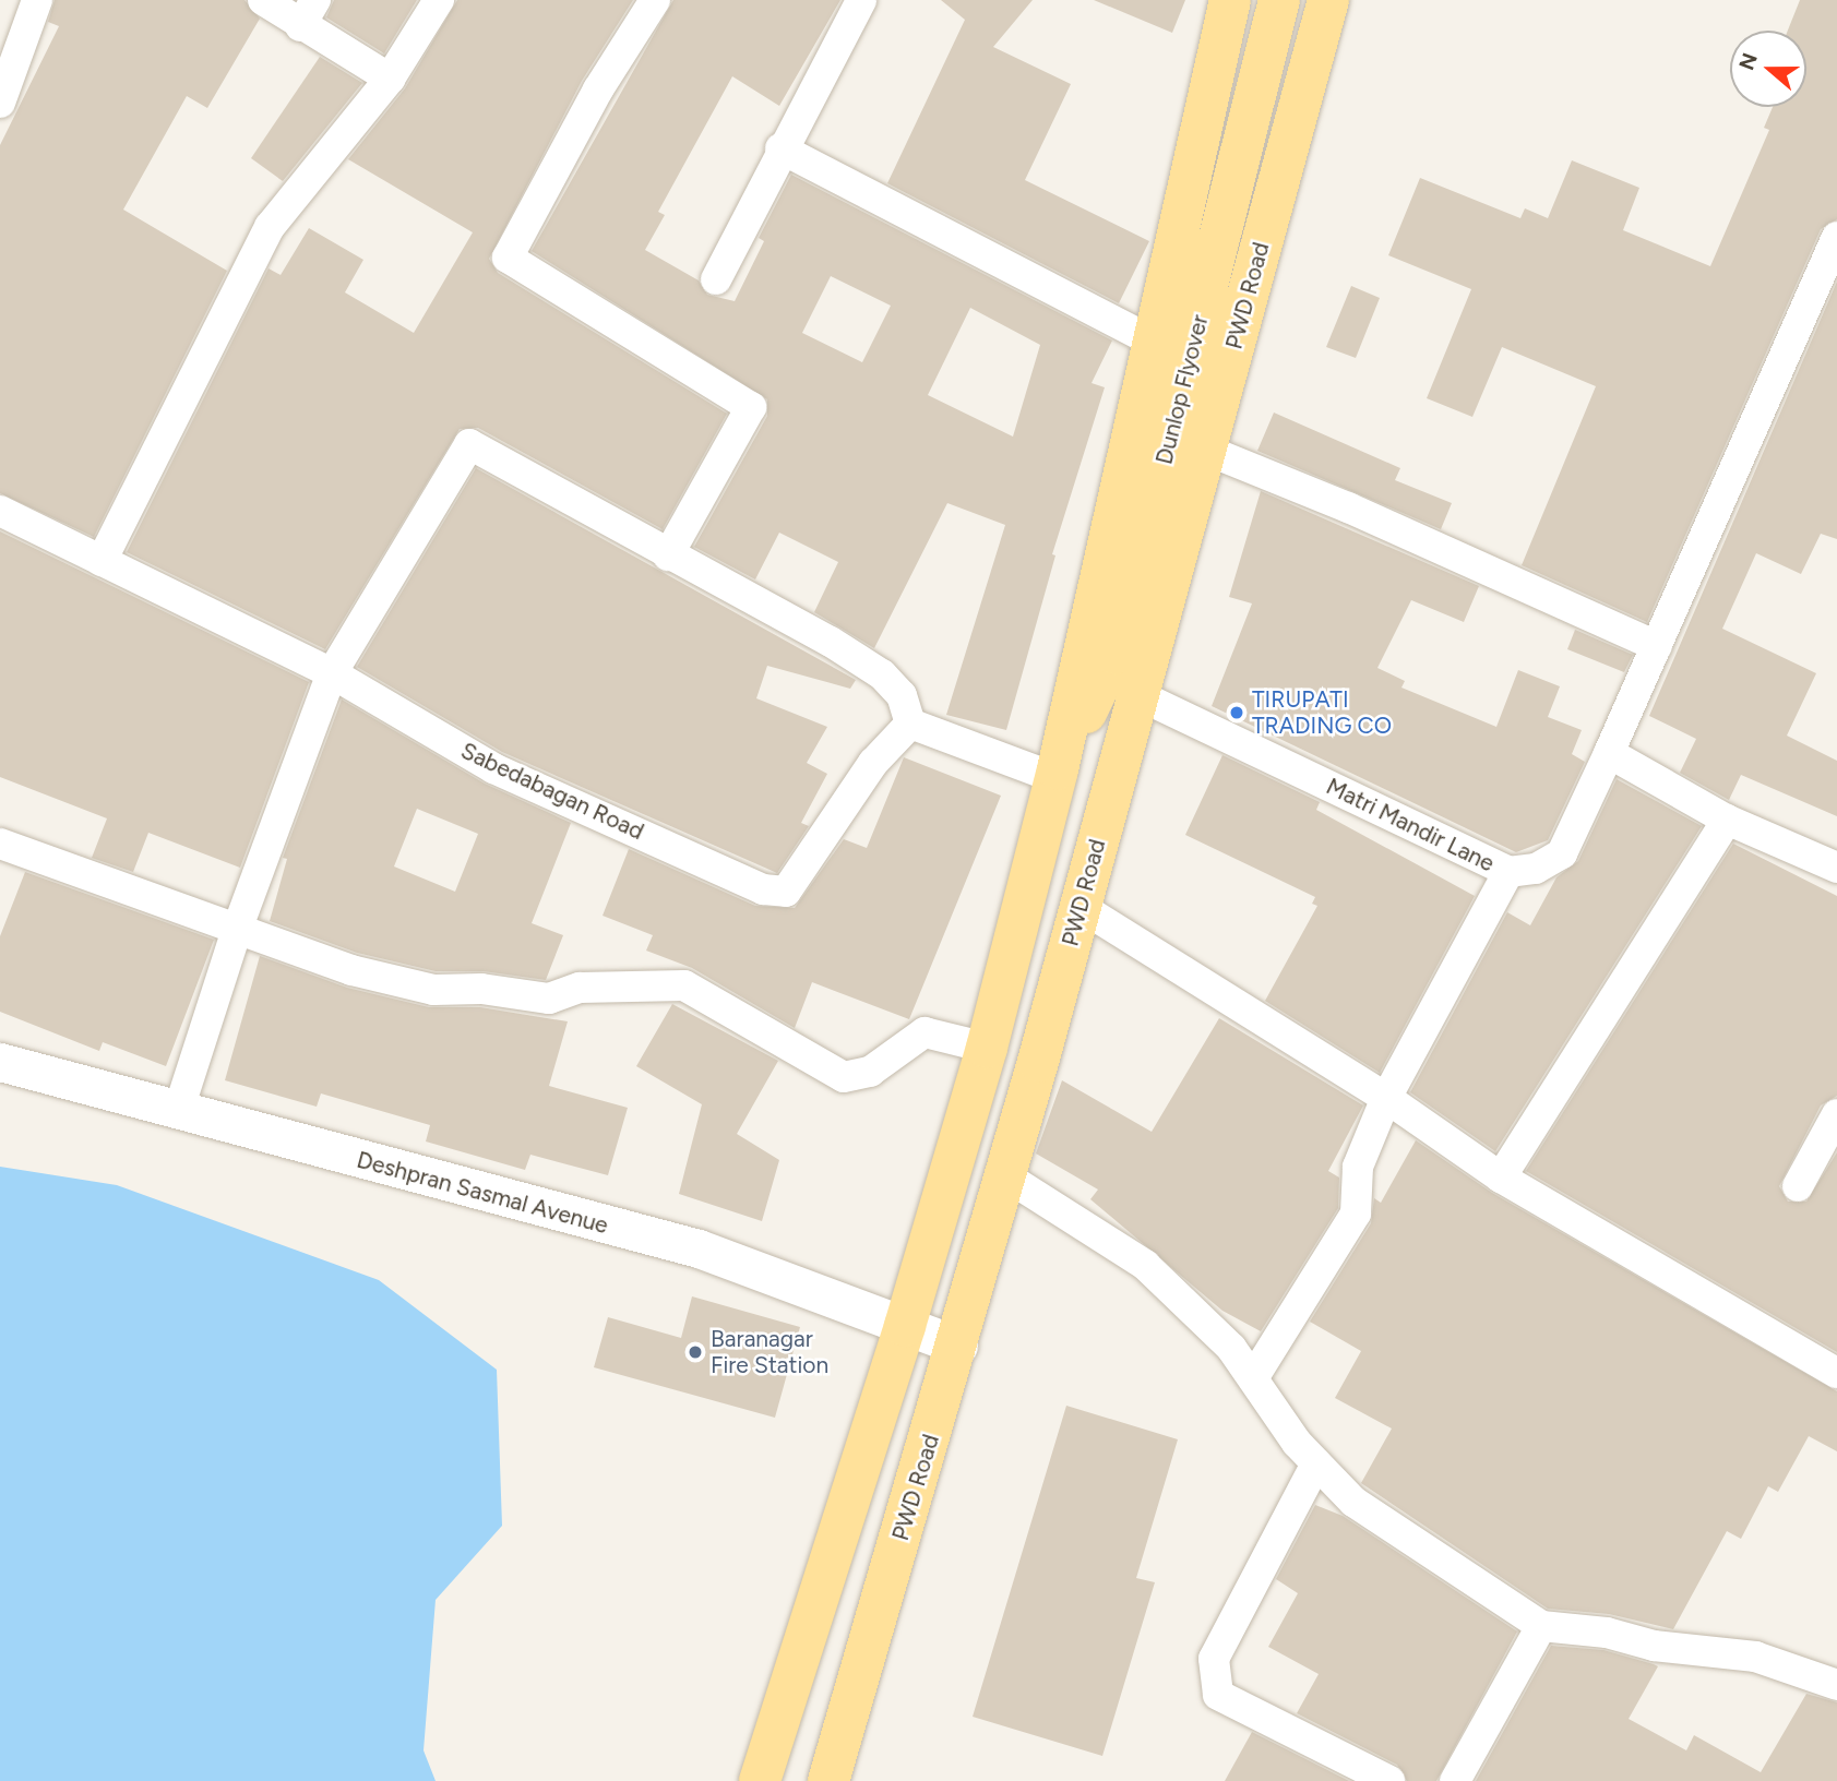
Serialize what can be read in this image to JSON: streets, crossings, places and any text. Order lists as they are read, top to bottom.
{
  "streets": {
    "main road": ["PWD Road", "Dunlop Flyover"],
    "street": ["Sabedabagan Road", "Matri Mandir Lane", "Deshpran Sasmal Avenue"]
  },
  "crossings": [
    ["PWD Road", "Matri Mandir Lane"],
    ["PWD Road", "Deshpran Sasmal Avenue"]
  ],
  "places": ["TIRUPATI TRADING CO", "Baranagar Fire Station"],
  "north": "left"
}
